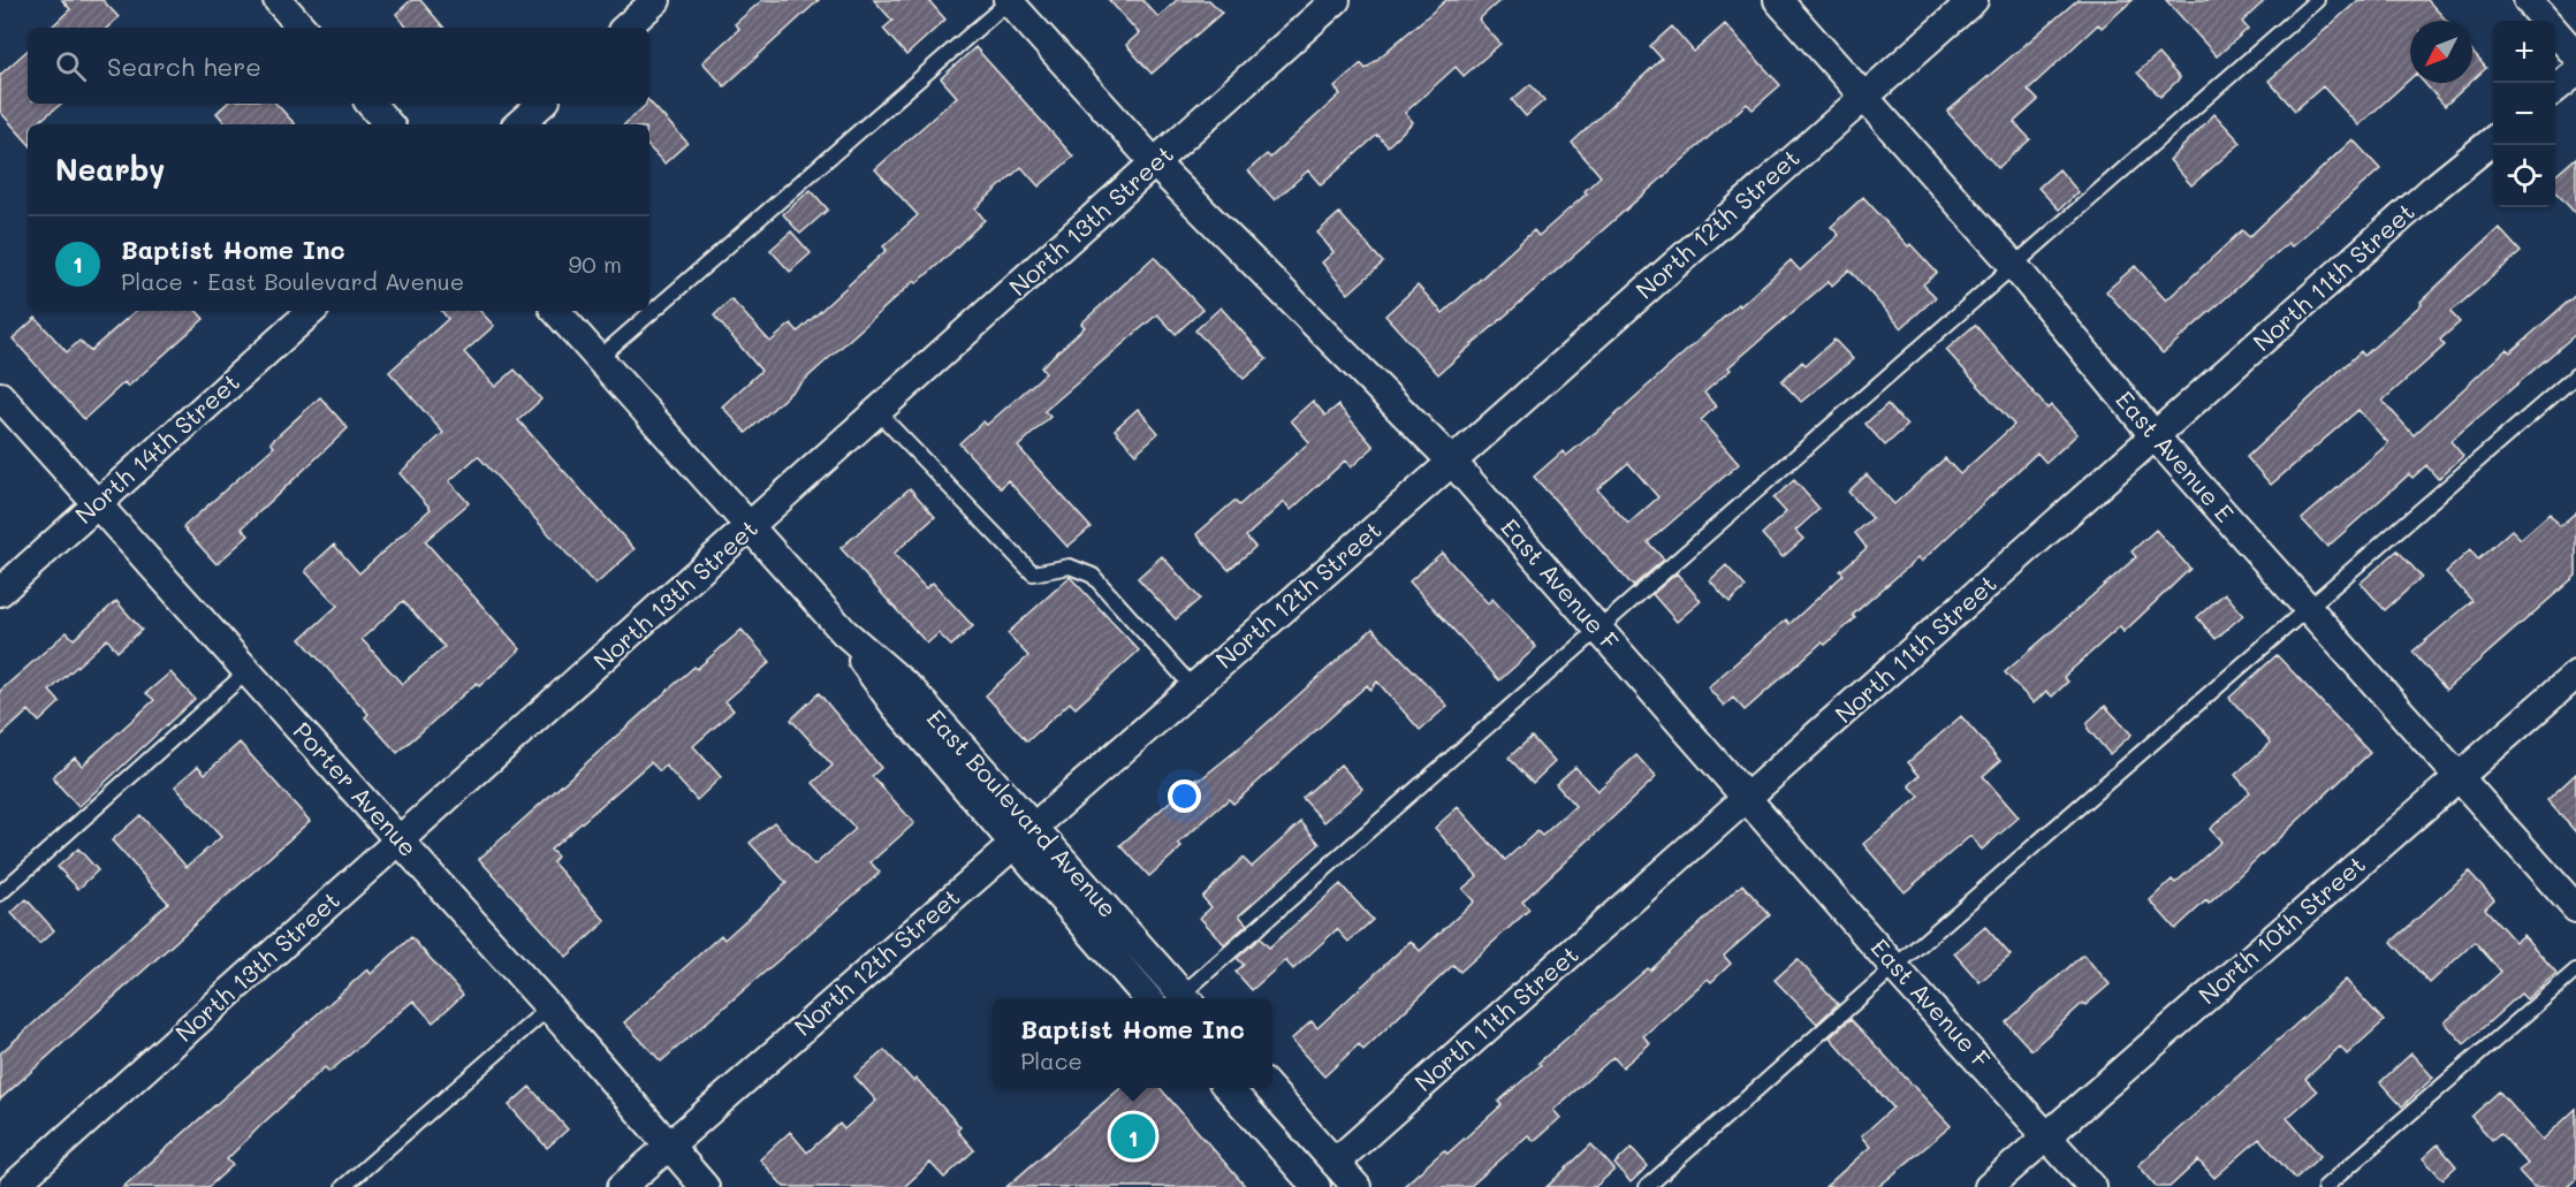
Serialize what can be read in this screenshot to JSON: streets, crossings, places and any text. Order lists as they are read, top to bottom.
{
  "streets": {
    "street": [
      "North 13th Street",
      "North 12th Street",
      "North 11th Street",
      "North 14th Street",
      "East Avenue E",
      "East Avenue F",
      "Porter Avenue",
      "East Boulevard Avenue",
      "North 10th Street"
    ]
  },
  "crossings": [
    ["North 13th Street", "East Avenue F"],
    ["North 13th Street", "Porter Avenue"],
    ["North 13th Street", "East Boulevard Avenue"],
    ["North 12th Street", "East Avenue E"],
    ["North 12th Street", "East Avenue F"],
    ["North 12th Street", "Porter Avenue"],
    ["North 12th Street", "East Boulevard Avenue"],
    ["North 11th Street", "East Avenue E"],
    ["North 11th Street", "East Avenue F"],
    ["North 14th Street", "Porter Avenue"],
    ["East Avenue E", "North 10th Street"],
    ["East Avenue F", "North 10th Street"]
  ],
  "north": "bottom left",
  "page": {
    "map_buttons": ["+", "−"],
    "search": "Search here",
    "heading": "Nearby",
    "list": [
      {
        "mark": "1",
        "name": "Baptist Home Inc",
        "note": "Place · East Boulevard Avenue",
        "value": "90 m"
      }
    ],
    "popup": ["Baptist Home Inc", "Place"],
    "pins": "1"
  }
}
